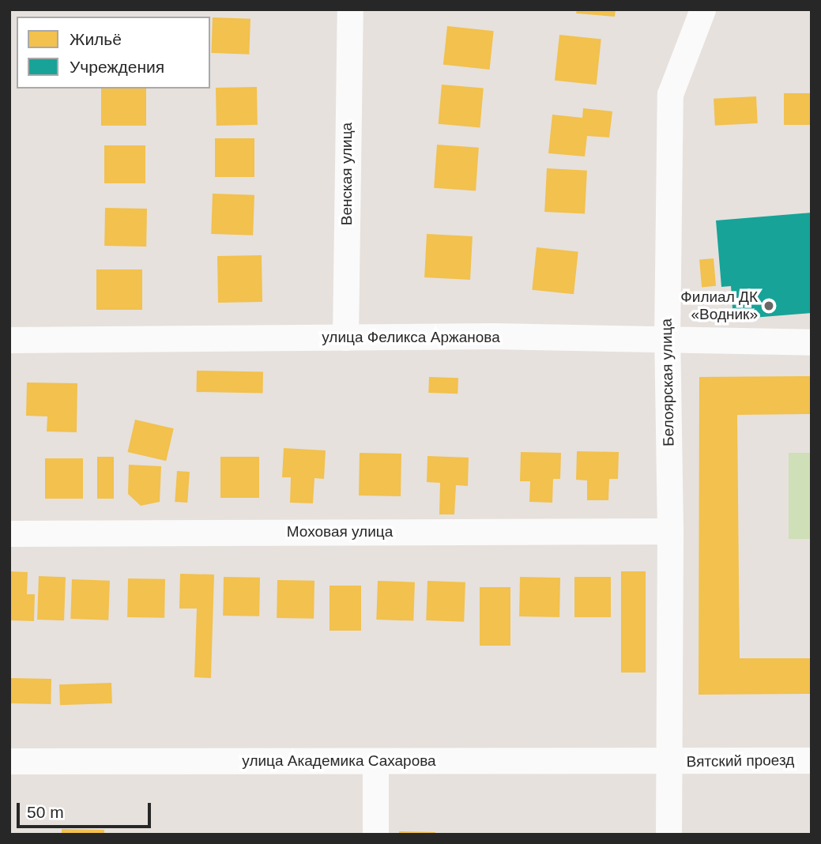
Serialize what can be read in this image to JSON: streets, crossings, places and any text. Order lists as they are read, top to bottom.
{
  "streets": {
    "street": [
      "Венская улица",
      "улица Феликса Аржанова",
      "Белоярская улица",
      "Моховая улица",
      "улица Академика Сахарова",
      "Вятский проезд"
    ]
  },
  "crossings": [
    ["Венская улица", "улица Феликса Аржанова"],
    ["улица Феликса Аржанова", "Белоярская улица"],
    ["Белоярская улица", "Моховая улица"],
    ["Белоярская улица", "улица Академика Сахарова"],
    ["Белоярская улица", "Вятский проезд"],
    ["улица Академика Сахарова", "Вятский проезд"]
  ],
  "places": ["Филиал ДК «Водник»"],
  "legend": ["Жильё", "Учреждения"],
  "scale_bar": "50 m"
}
